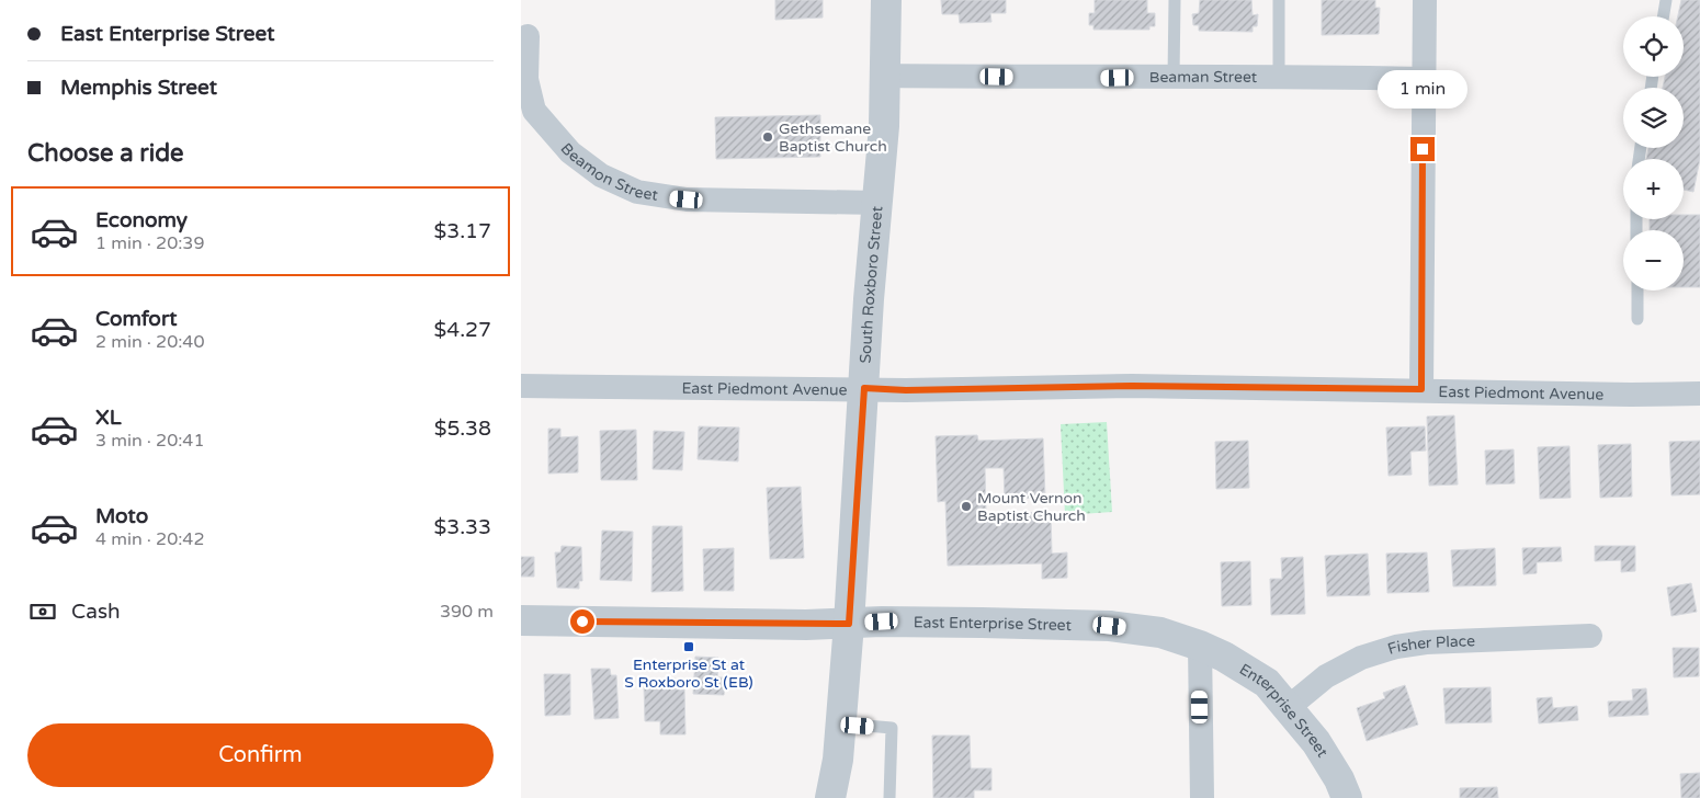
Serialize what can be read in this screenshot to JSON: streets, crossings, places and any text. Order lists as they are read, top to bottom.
{
  "streets": {
    "street": [
      "Beaman Street",
      "Beamon Street",
      "South Roxboro Street",
      "East Piedmont Avenue",
      "East Enterprise Street",
      "Fisher Place",
      "Enterprise Street"
    ]
  },
  "crossings": [
    ["Beaman Street", "South Roxboro Street"],
    ["Beamon Street", "South Roxboro Street"],
    ["South Roxboro Street", "East Piedmont Avenue"],
    ["South Roxboro Street", "East Enterprise Street"],
    ["East Enterprise Street", "Enterprise Street"],
    ["Fisher Place", "Enterprise Street"]
  ],
  "places": {
    "other": ["Gethsemane Baptist Church", "Mount Vernon Baptist Church"],
    "transit": ["Enterprise St at S Roxboro St (EB)"]
  },
  "page": {
    "banner": ["East Enterprise Street", "Memphis Street"],
    "map_buttons": ["+", "−"],
    "bubble": "1 min",
    "heading": "Choose a ride",
    "list": [
      {
        "name": "Economy",
        "note": "1 min · 20:39",
        "value": "$3.17"
      },
      {
        "name": "Comfort",
        "note": "2 min · 20:40",
        "value": "$4.27"
      },
      {
        "name": "XL",
        "note": "3 min · 20:41",
        "value": "$5.38"
      },
      {
        "name": "Moto",
        "note": "4 min · 20:42",
        "value": "$3.33"
      }
    ],
    "pay": ["Cash", "390 m"],
    "buttons": "Confirm"
  }
}
